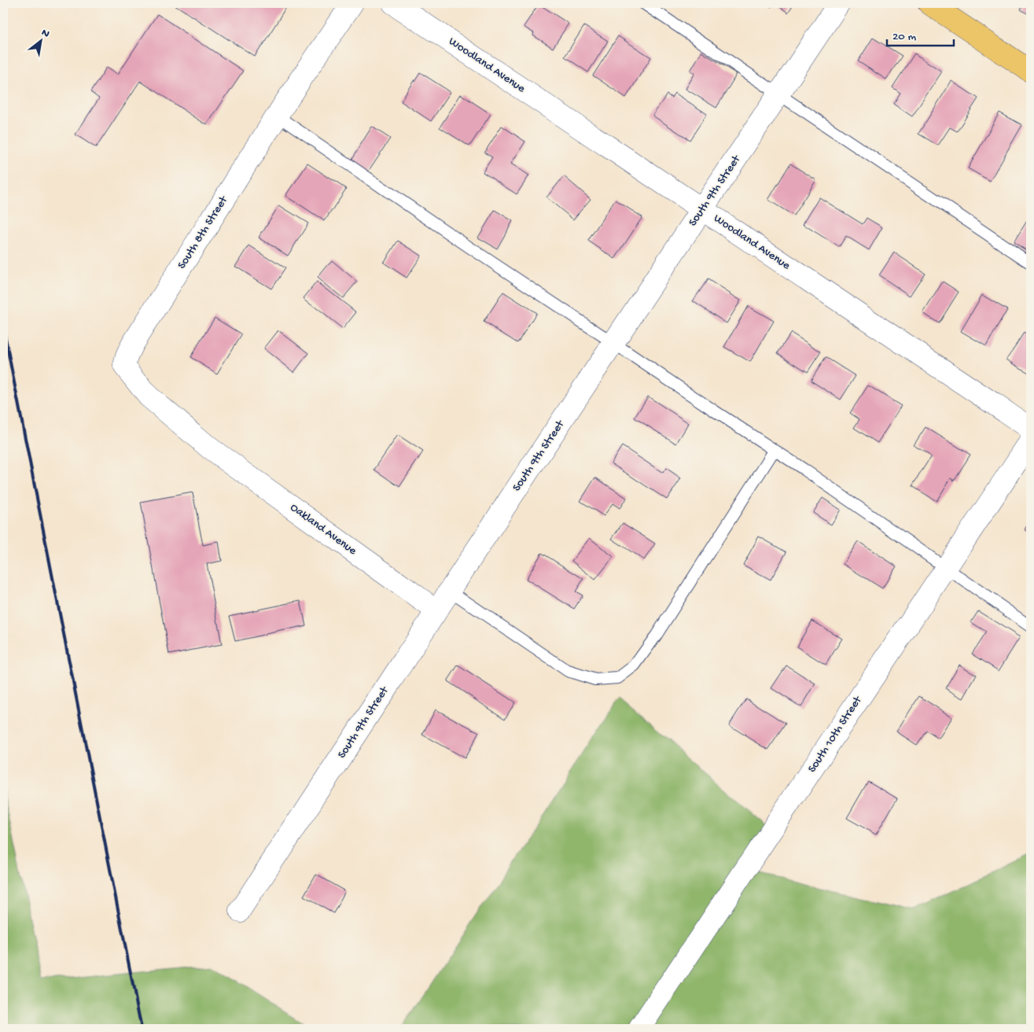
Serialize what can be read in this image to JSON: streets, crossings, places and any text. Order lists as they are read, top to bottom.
{
  "streets": {
    "street": [
      "Woodland Avenue",
      "South 9th Street",
      "South 8th Street",
      "Oakland Avenue",
      "South 10th Street"
    ]
  },
  "crossings": [
    ["Woodland Avenue", "South 9th Street"],
    ["South 9th Street", "Oakland Avenue"],
    ["South 8th Street", "Oakland Avenue"]
  ],
  "scale_bar": "20 m",
  "north": "top right"
}
